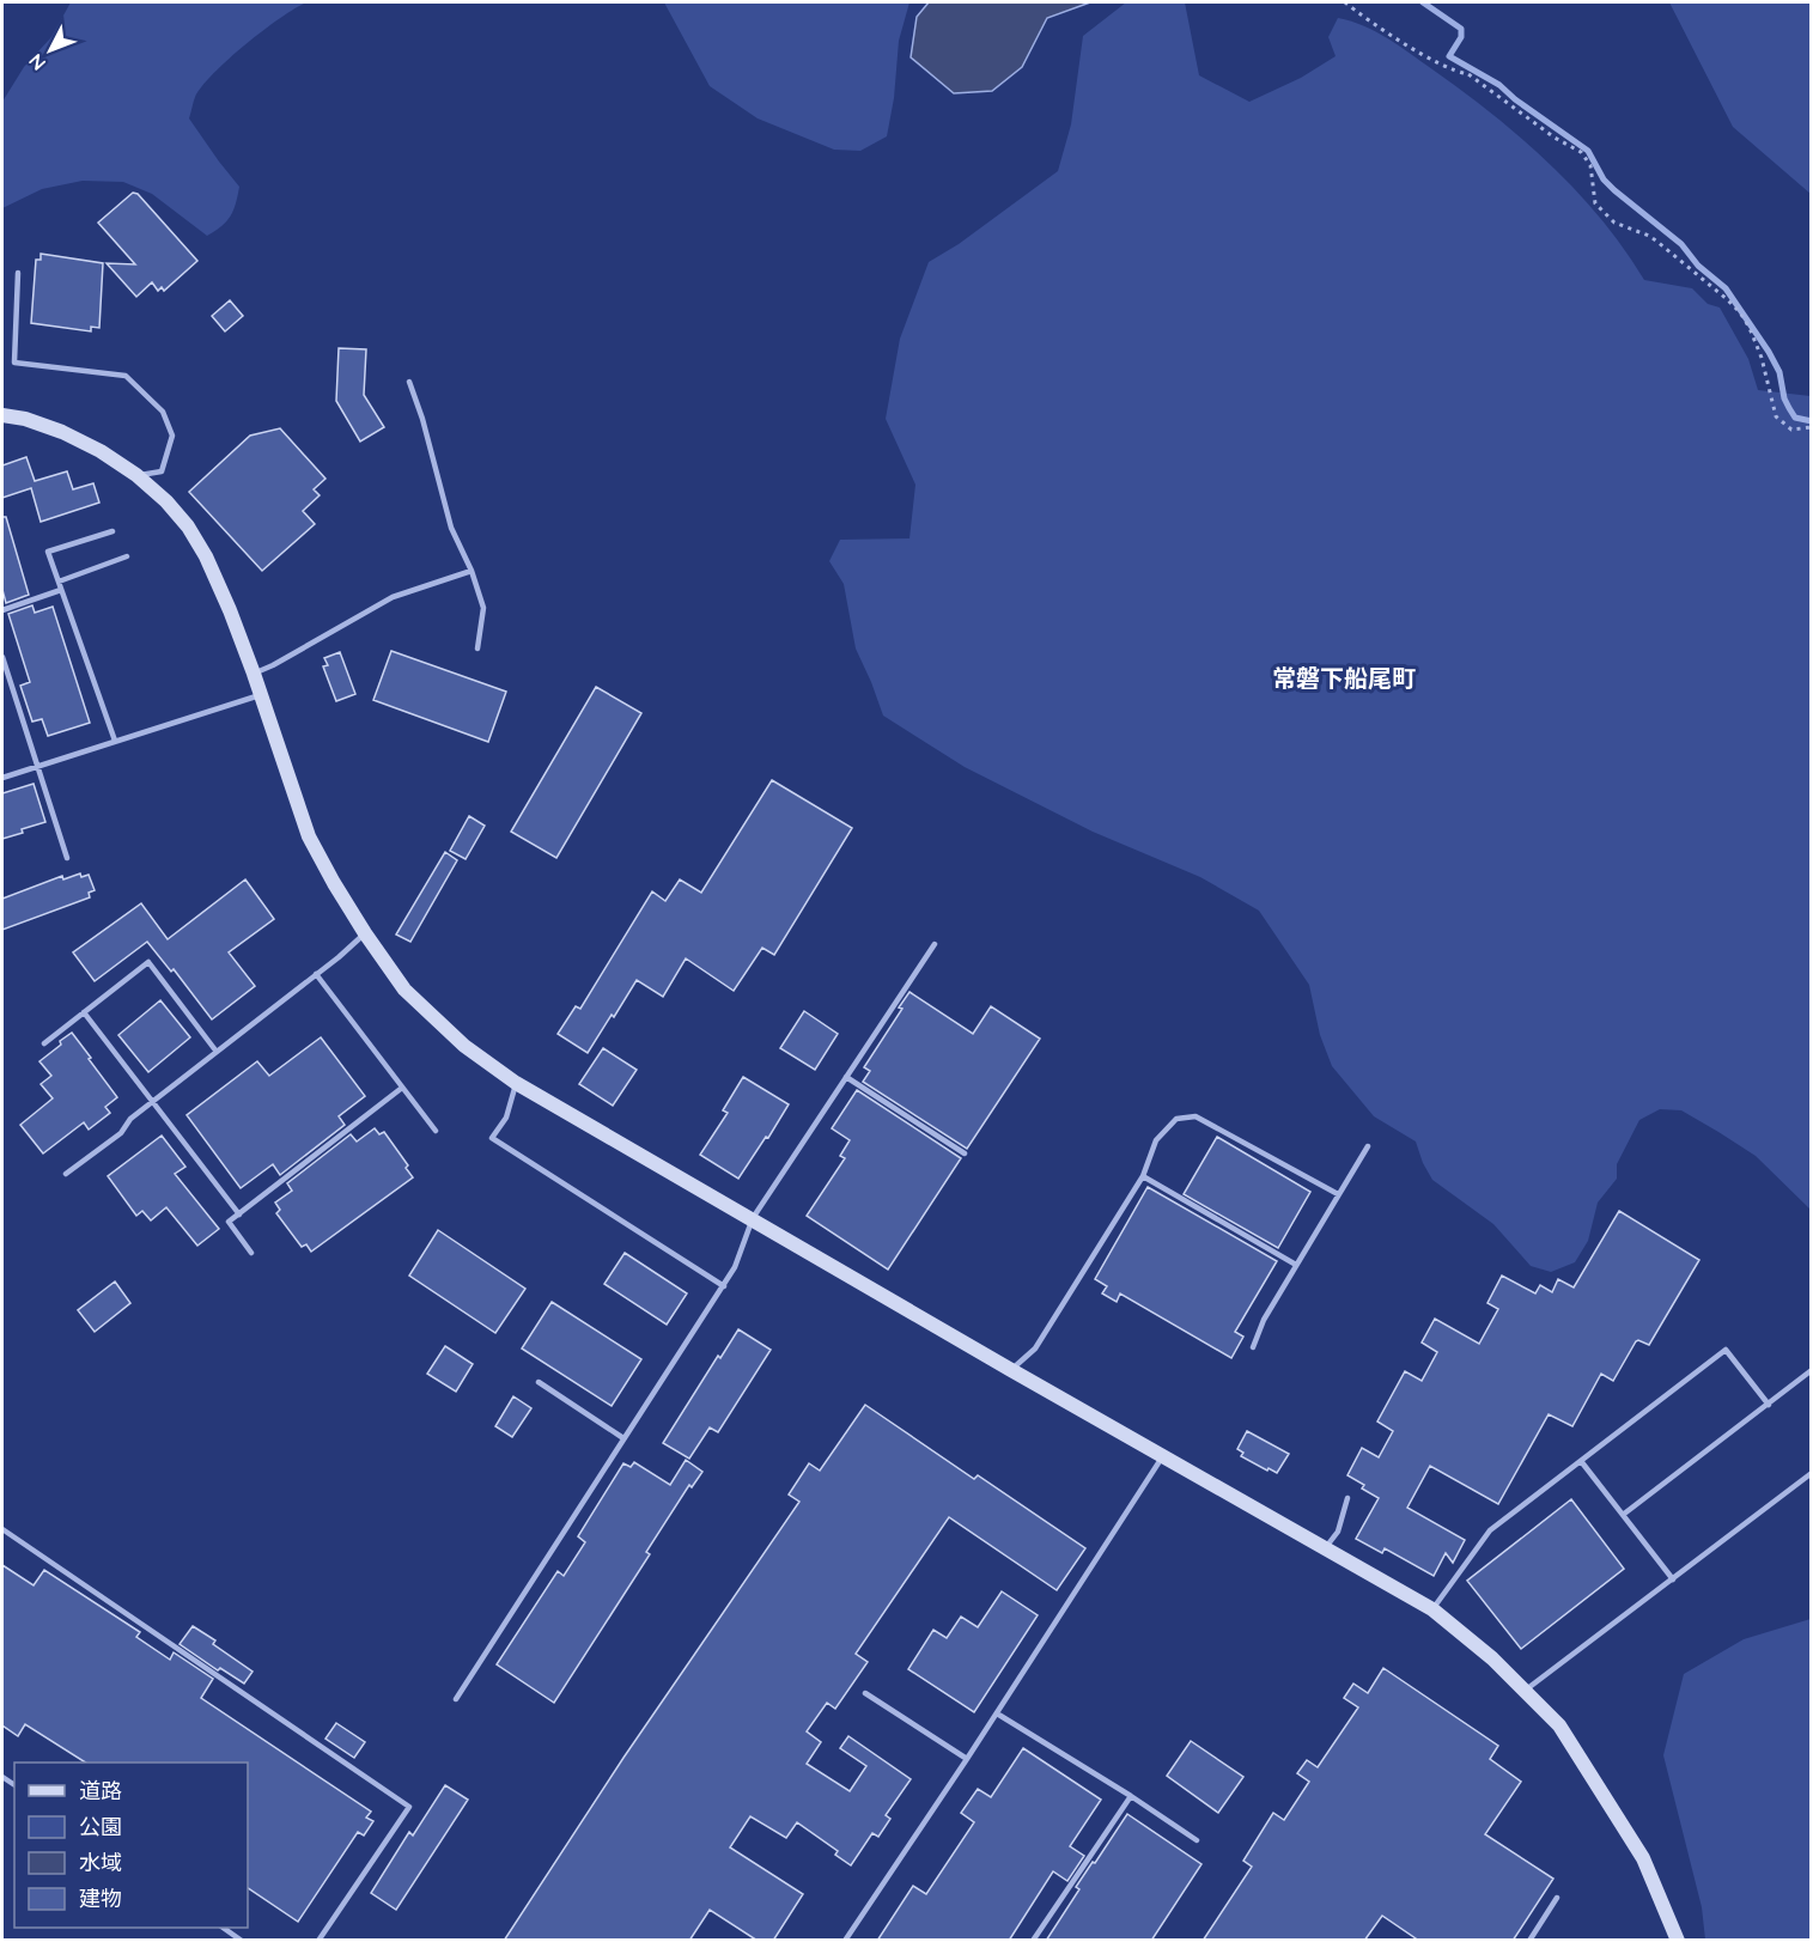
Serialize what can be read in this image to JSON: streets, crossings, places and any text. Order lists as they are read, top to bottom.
{
  "districts": ["常磐下船尾町"],
  "legend": [
    "道路",
    "公園",
    "水域",
    "建物"
  ],
  "north": "bottom left"
}
